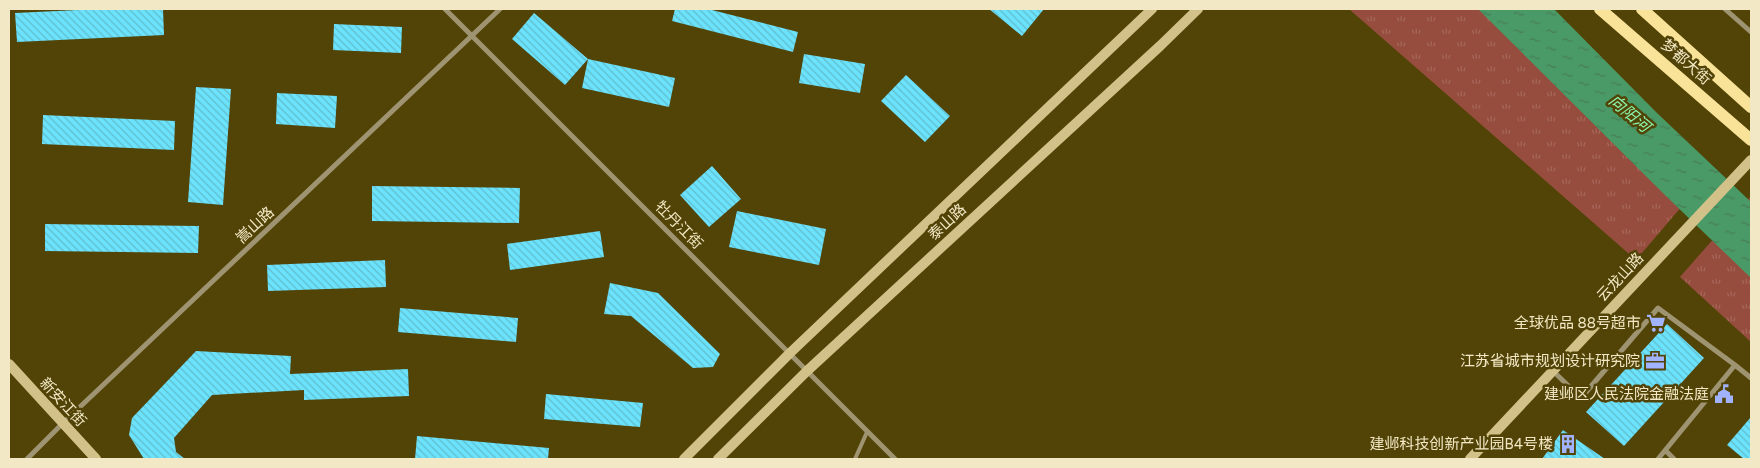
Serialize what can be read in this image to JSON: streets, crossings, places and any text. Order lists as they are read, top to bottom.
{
  "streets": {
    "main road": ["梦都大街"],
    "street": [
      "泰山路",
      "嵩山路",
      "牡丹江街",
      "云龙山路",
      "新安江街"
    ]
  },
  "crossings": [
    ["泰山路", "牡丹江街"],
    ["嵩山路", "牡丹江街"],
    ["嵩山路", "新安江街"]
  ],
  "water": ["向阳河"],
  "places": {
    "supermarket": ["全球优品 88号超市"],
    "office": ["江苏省城市规划设计研究院"],
    "public building": ["建邺区人民法院金融法庭"],
    "building": ["建邺科技创新产业园B4号楼"]
  }
}
